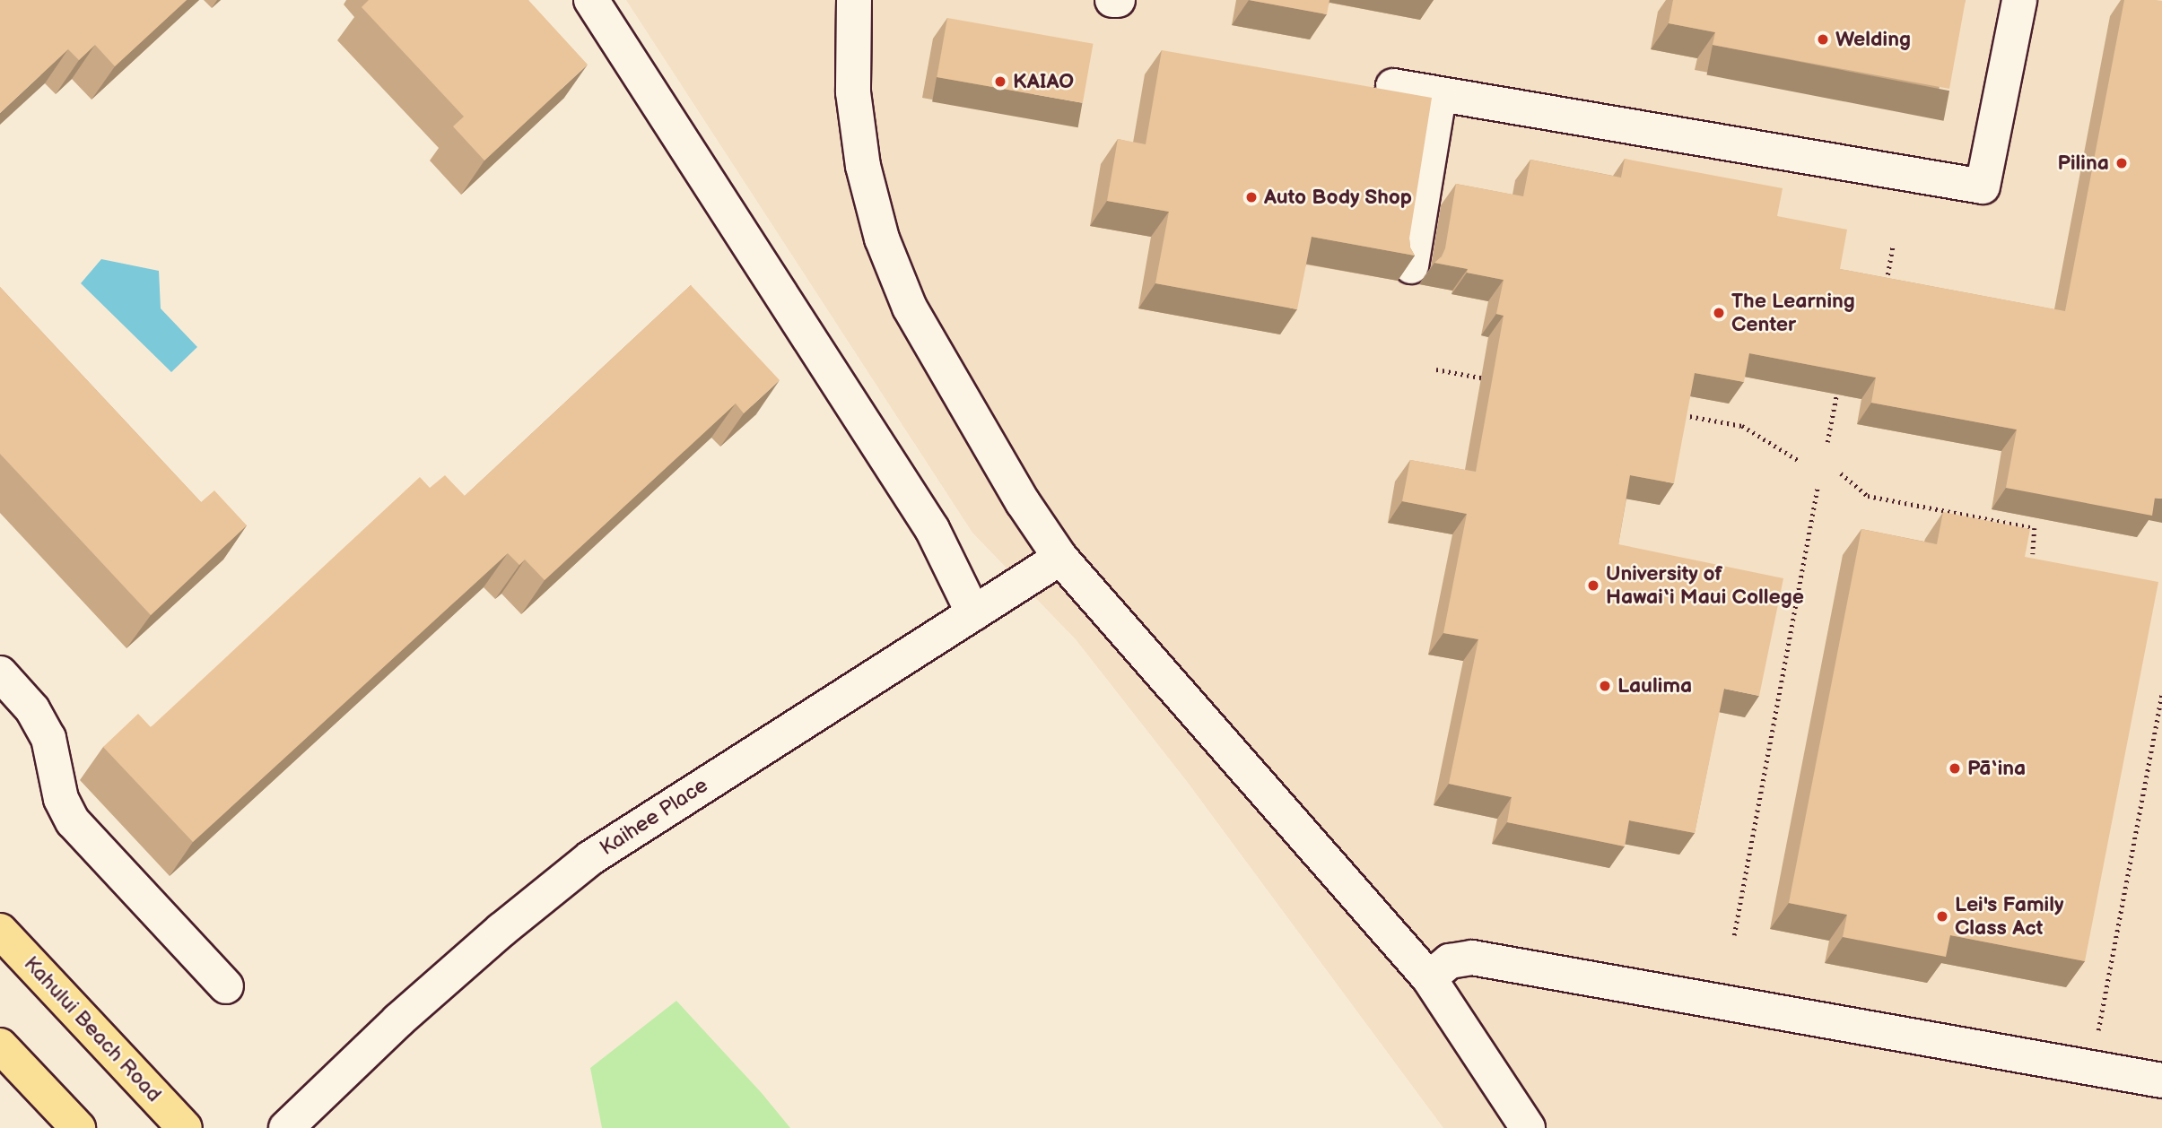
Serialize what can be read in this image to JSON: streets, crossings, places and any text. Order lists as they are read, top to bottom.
{
  "streets": {
    "main road": ["Kahului Beach Road"],
    "lane": ["Kaihee Place"]
  },
  "places": [
    "Welding",
    "KAIAO",
    "Pilina",
    "Auto Body Shop",
    "The Learning Center",
    "University of Hawai‘i Maui College",
    "Laulima",
    "Pā‘ina",
    "Lei's Family Class Act"
  ]
}
